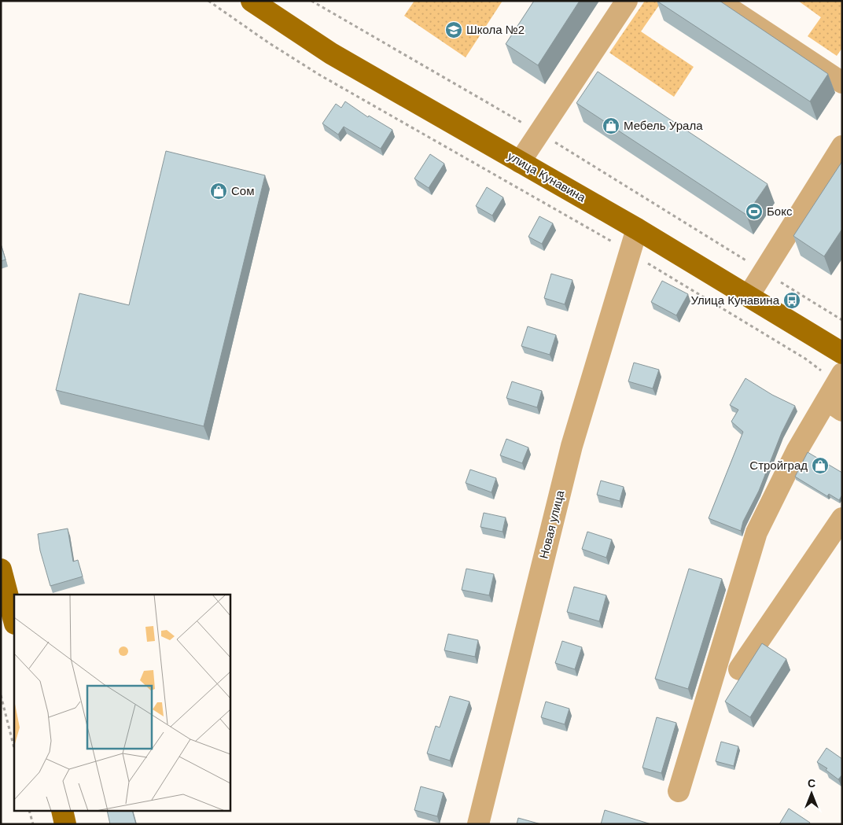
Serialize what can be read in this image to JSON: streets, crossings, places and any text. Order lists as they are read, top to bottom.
{
  "streets": {
    "main road": ["улица Кунавина"],
    "street": ["Новая улица"]
  },
  "crossings": [
    ["улица Кунавина", "Новая улица"]
  ],
  "places": {
    "school or university": ["Школа №2"],
    "shop": ["Мебель Урала", "Сом", "Стройград"],
    "sports": ["Бокс"],
    "bus stop": ["Улица Кунавина"]
  },
  "north": "top"
}
